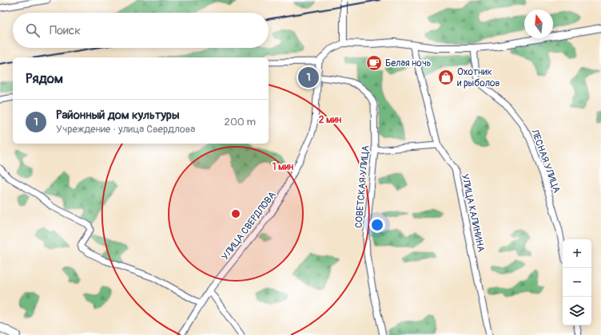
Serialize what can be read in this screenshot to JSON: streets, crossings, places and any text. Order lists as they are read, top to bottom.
{
  "streets": {
    "street": [
      "ЛЕСНАЯ УЛИЦА",
      "СОВЕТСКАЯ УЛИЦА",
      "УЛИЦА КАЛИНИНА",
      "УЛИЦА СВЕРДЛОВА"
    ]
  },
  "crossings": [
    ["СОВЕТСКАЯ УЛИЦА", "УЛИЦА СВЕРДЛОВА"]
  ],
  "places": {
    "cafe": ["Белая ночь"],
    "shop": ["Охотник и рыболов"]
  },
  "north": "top",
  "page": {
    "search": "Поиск",
    "heading": "Рядом",
    "pins": "1",
    "list": [
      {
        "mark": "1",
        "name": "Районный дом культуры",
        "note": "Учреждение · улица Свердлова",
        "value": "200 m"
      }
    ],
    "map_buttons": ["+", "−"]
  },
  "rings": ["2 мин", "1 мин"]
}
